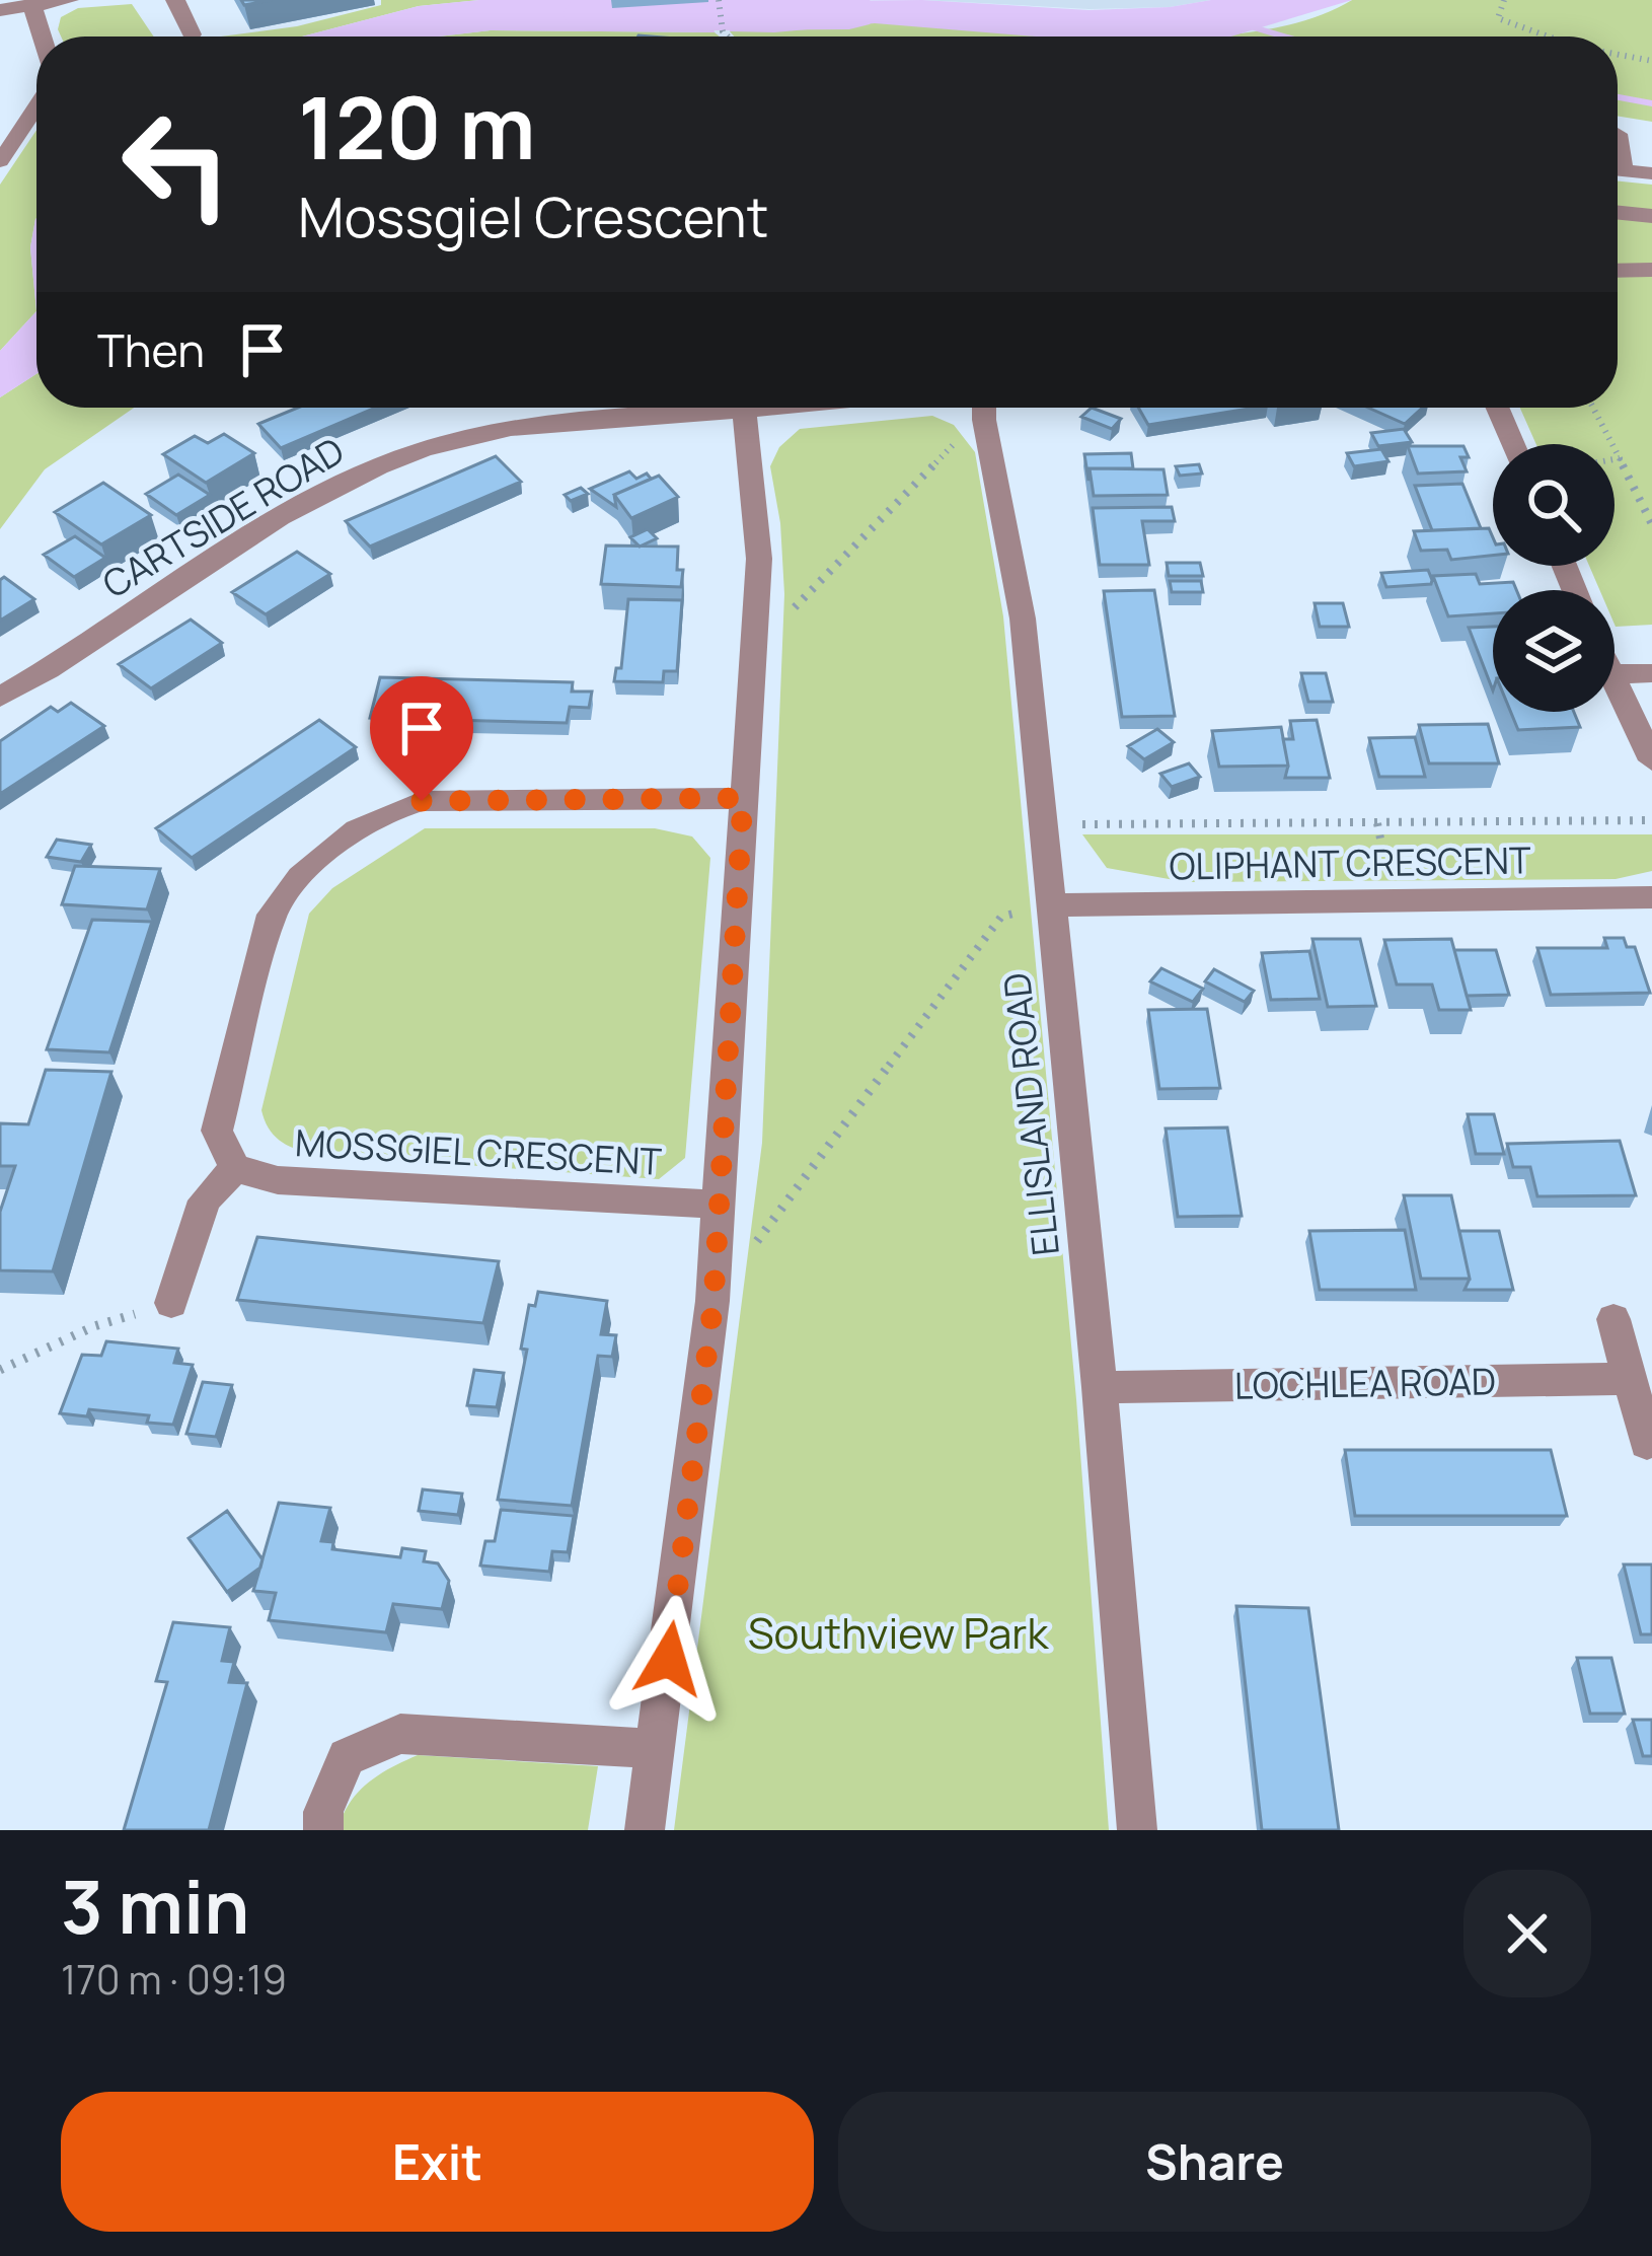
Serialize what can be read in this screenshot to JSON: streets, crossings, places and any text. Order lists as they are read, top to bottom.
{
  "streets": {
    "street": [
      "CARTSIDE ROAD",
      "OLIPHANT CRESCENT",
      "ELLISLAND ROAD",
      "MOSSGIEL CRESCENT",
      "LOCHLEA ROAD"
    ]
  },
  "crossings": [
    ["OLIPHANT CRESCENT", "ELLISLAND ROAD"],
    ["ELLISLAND ROAD", "LOCHLEA ROAD"]
  ],
  "parks": ["Southview Park"],
  "page": {
    "turn": ["120 m", "Mossgiel Crescent"],
    "then": "Then",
    "heading": ["3 min", "170 m · 09:19"],
    "buttons": ["Exit", "Share"]
  }
}
